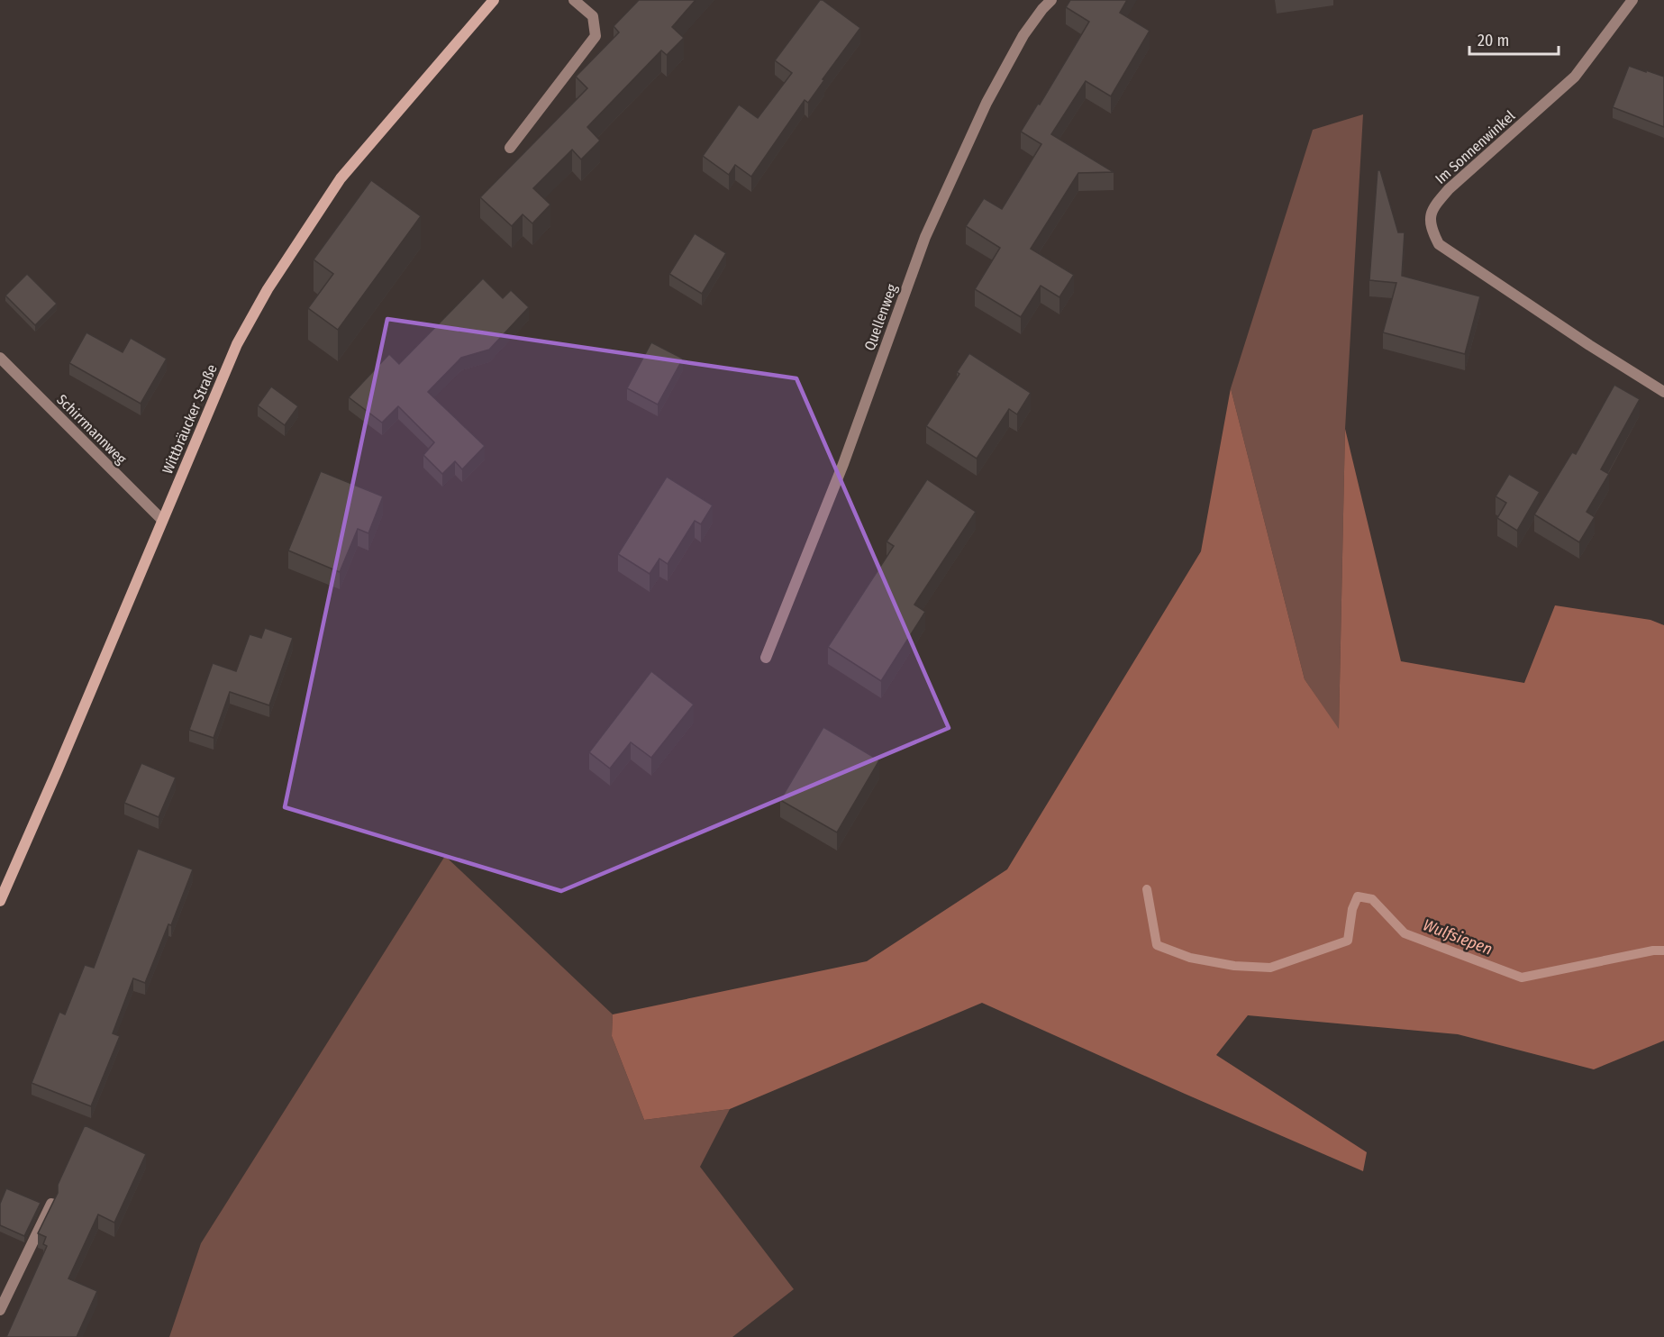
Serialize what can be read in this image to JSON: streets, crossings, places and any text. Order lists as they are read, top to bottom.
{
  "streets": {
    "main road": ["Wittbräucker Straße"],
    "street": ["Im Sonnenwinkel", "Quellenweg", "Schirrmannweg"]
  },
  "crossings": [
    ["Wittbräucker Straße", "Schirrmannweg"]
  ],
  "water": ["Wulfsiepen"],
  "scale_bar": "20 m"
}
